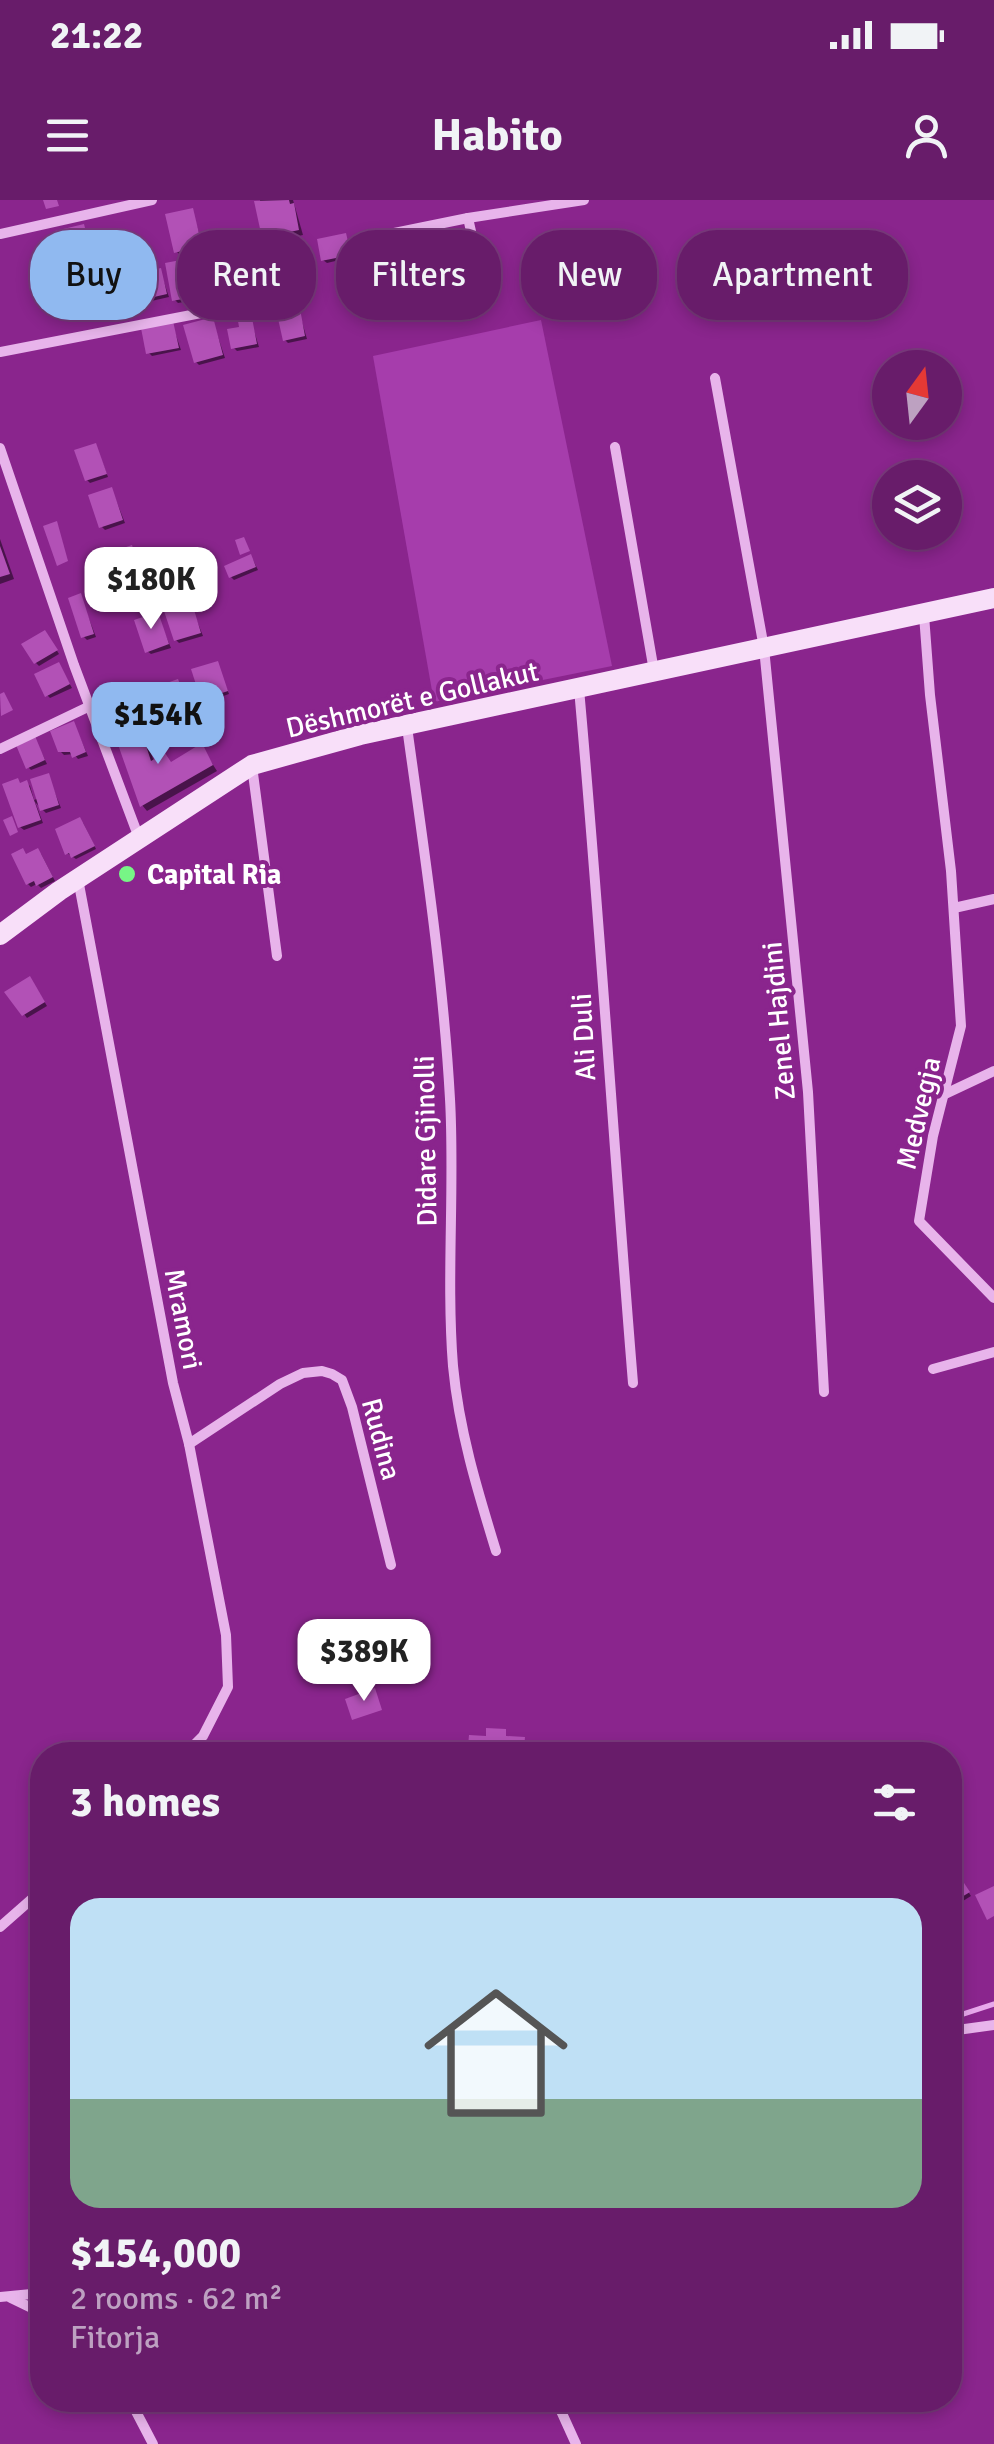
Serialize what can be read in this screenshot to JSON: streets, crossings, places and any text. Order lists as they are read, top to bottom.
{
  "streets": {
    "street": [
      "Dëshmorët e Gollakut",
      "Zenel Hajdini",
      "Ali Duli",
      "Medvegja",
      "Didare Gjinolli",
      "Mramori",
      "Rudina"
    ]
  },
  "crossings": [
    ["Dëshmorët e Gollakut", "Zenel Hajdini"],
    ["Dëshmorët e Gollakut", "Ali Duli"],
    ["Dëshmorët e Gollakut", "Medvegja"],
    ["Dëshmorët e Gollakut", "Didare Gjinolli"],
    ["Dëshmorët e Gollakut", "Mramori"],
    ["Mramori", "Rudina"]
  ],
  "places": ["Capital Ria"],
  "north": "top",
  "page": {
    "status": "21:22",
    "header": "Habito",
    "chip": [
      "Buy",
      "Rent",
      "Filters",
      "New",
      "Apartment"
    ],
    "price": ["$180K", "$154K", "$389K"],
    "heading": "3 homes",
    "list": [
      {
        "name": "$154,000",
        "note": "2 rooms · 62 m² · Fitorja"
      }
    ]
  }
}
